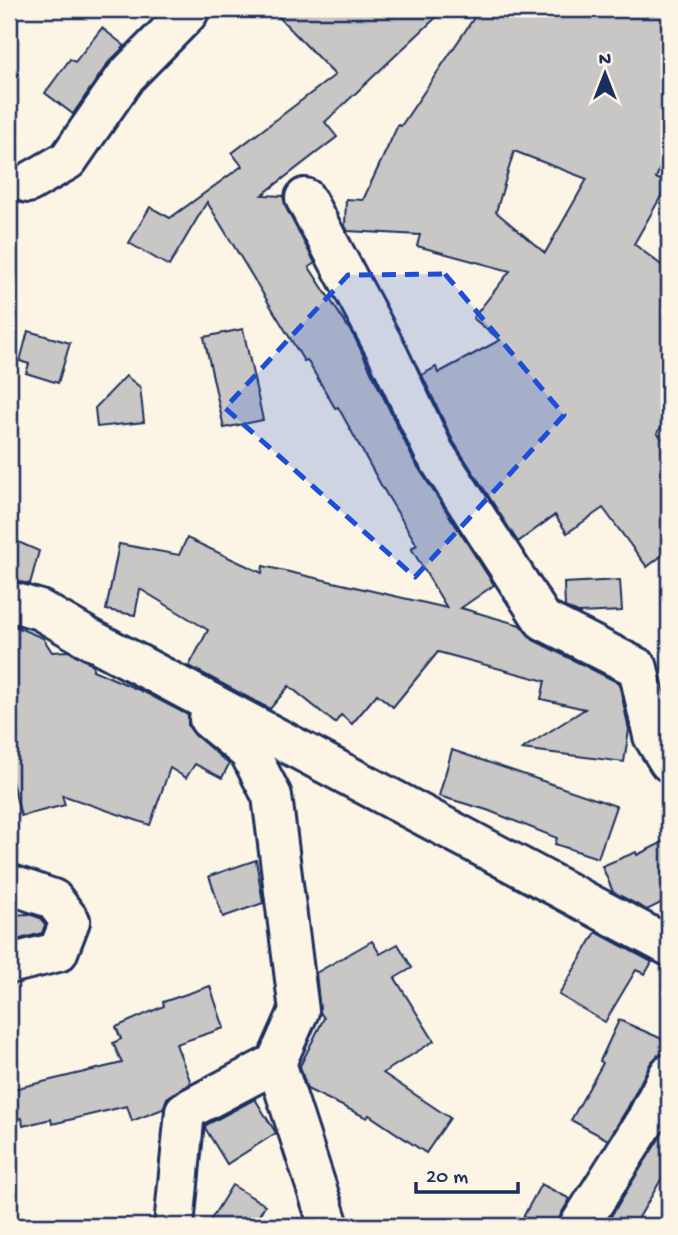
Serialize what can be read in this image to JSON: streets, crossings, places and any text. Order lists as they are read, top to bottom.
{
  "scale_bar": "20 m",
  "north": "top"
}
